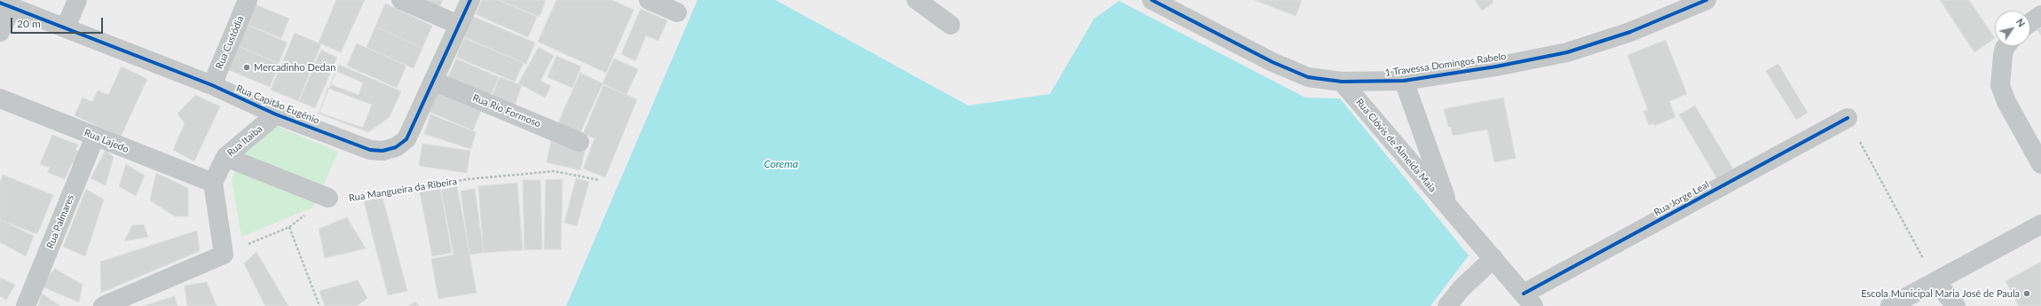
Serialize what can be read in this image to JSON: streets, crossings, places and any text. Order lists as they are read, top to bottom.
{
  "streets": {
    "street": [
      "Rua Custódia",
      "1 Travessa Domingos Rabelo",
      "Rua Capitão Eugênio",
      "Rua Rio Formoso",
      "Rua Lajedo",
      "Rua Itaiba",
      "Rua Clóvis de Almeida Maia",
      "Rua Jorge Leal",
      "Rua Palmares"
    ],
    "path": ["Rua Mangueira da Ribeira"]
  },
  "crossings": [
    ["Rua Custódia", "Rua Capitão Eugênio"],
    ["1 Travessa Domingos Rabelo", "Rua Clóvis de Almeida Maia"],
    ["Rua Capitão Eugênio", "Rua Rio Formoso"],
    ["Rua Capitão Eugênio", "Rua Itaiba"],
    ["Rua Lajedo", "Rua Itaiba"],
    ["Rua Lajedo", "Rua Palmares"],
    ["Rua Clóvis de Almeida Maia", "Rua Jorge Leal"]
  ],
  "water": ["Corema"],
  "places": ["Mercadinho Dedan", "Escola Municipal Maria José de Paula"],
  "scale_bar": "20 m",
  "north": "top right"
}
